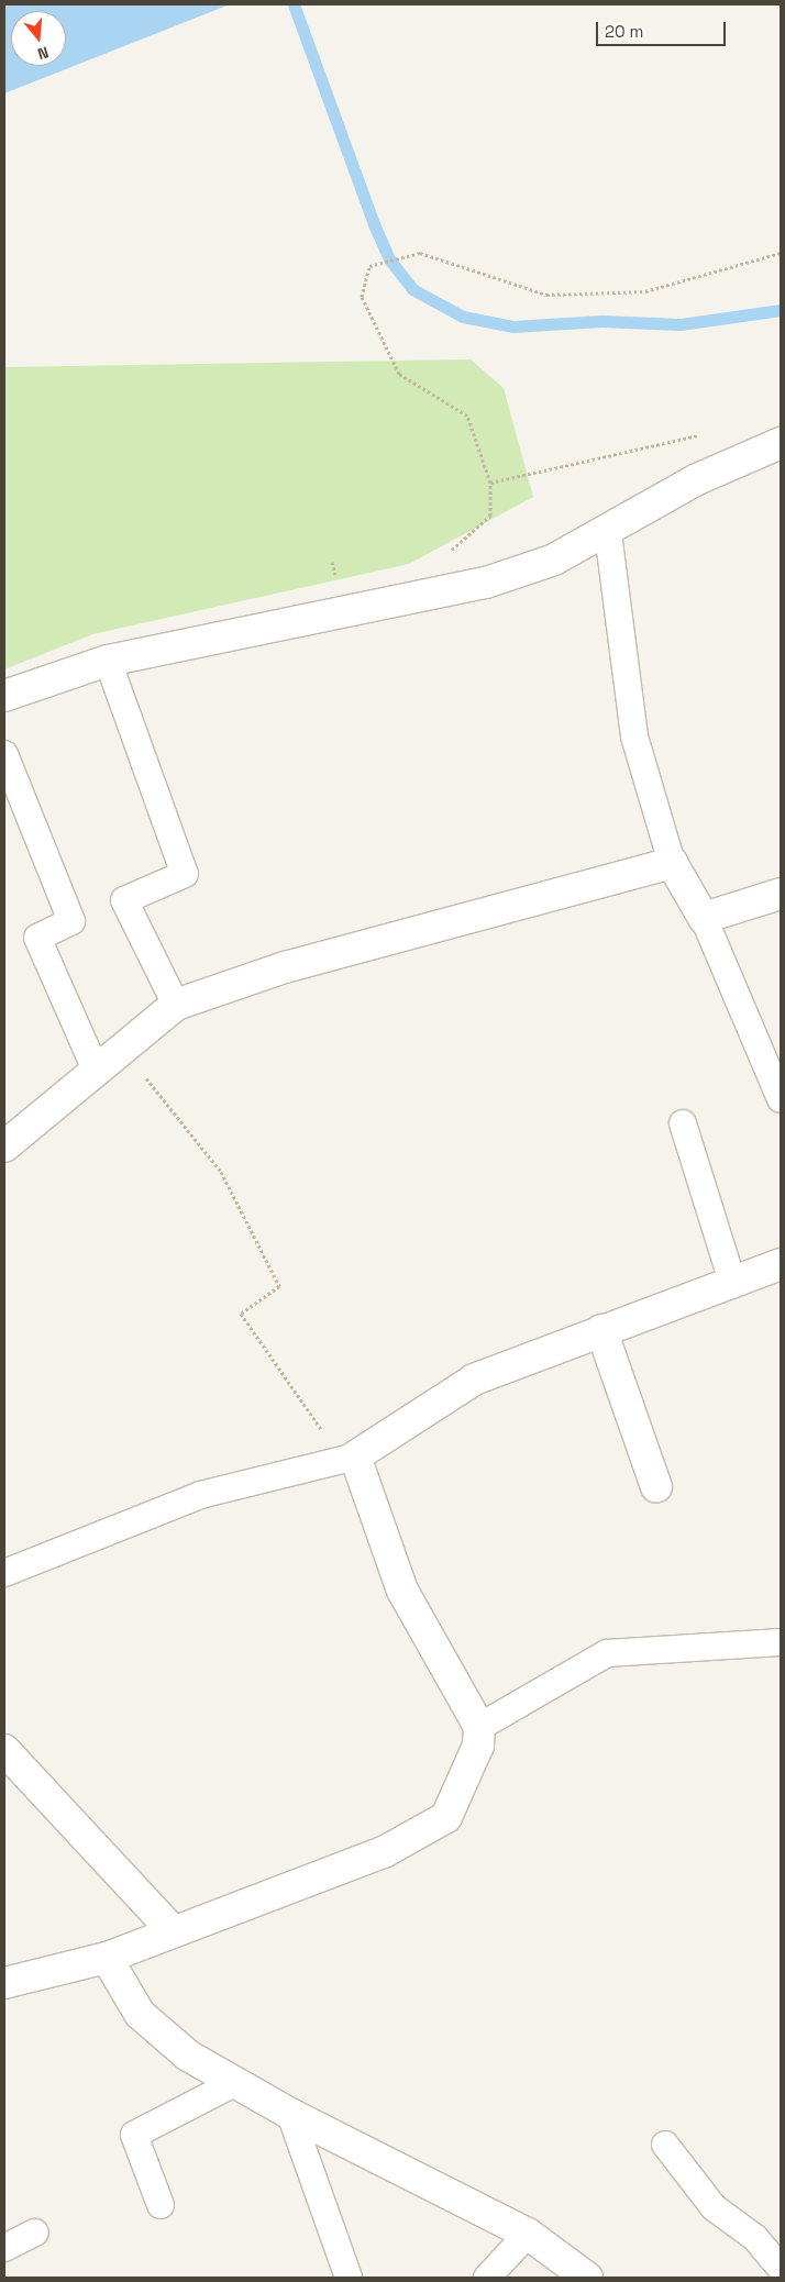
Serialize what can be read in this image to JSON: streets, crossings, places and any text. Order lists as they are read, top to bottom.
{
  "scale_bar": "20 m",
  "north": "bottom"
}
